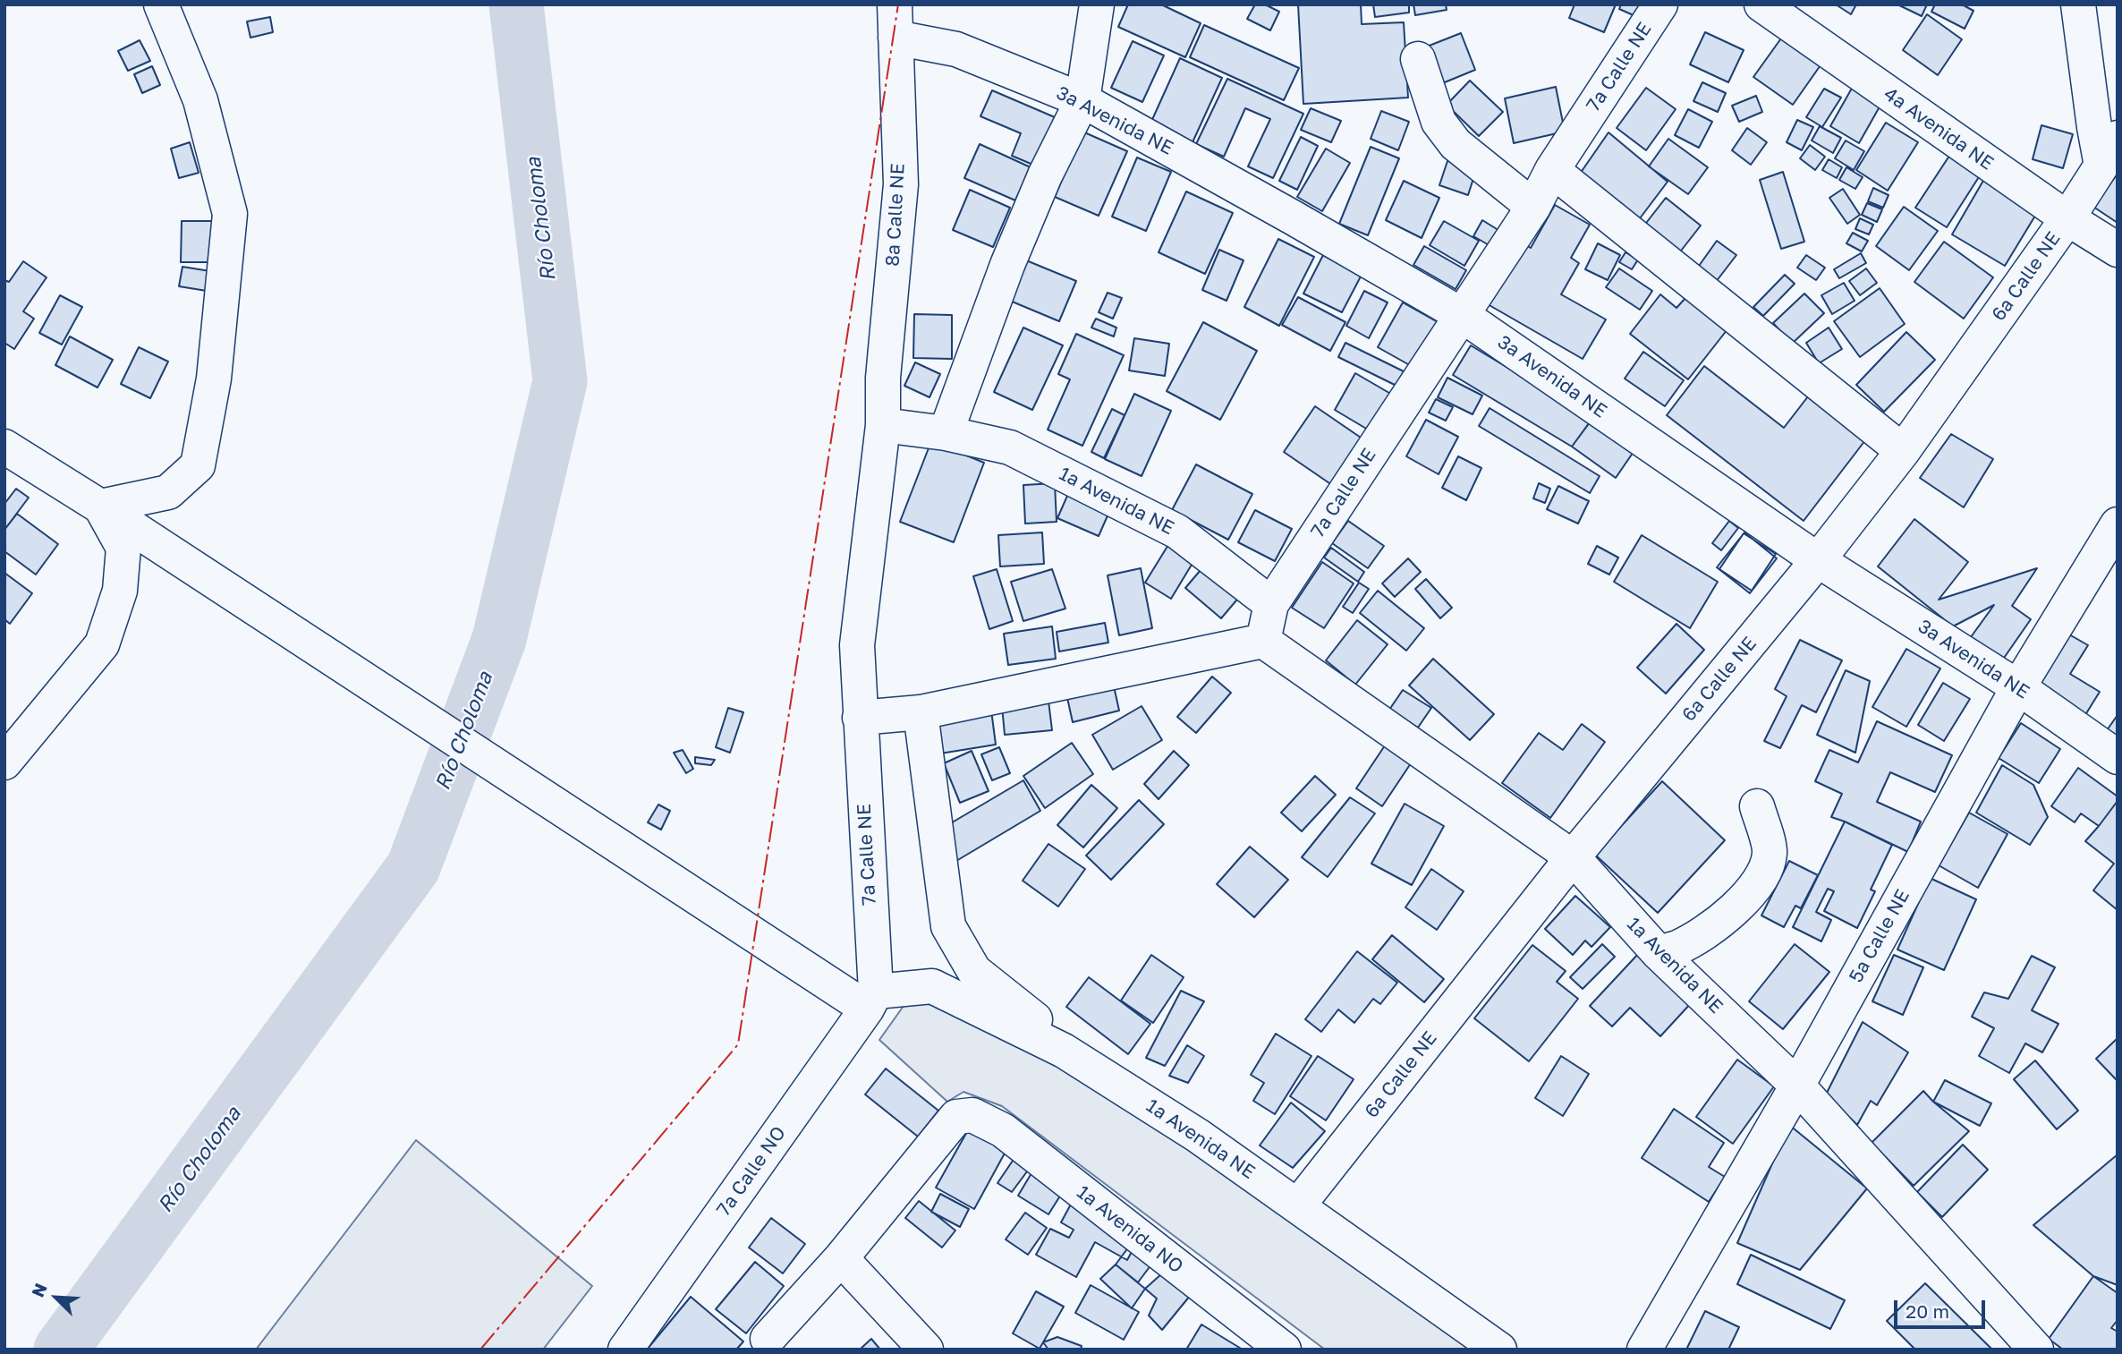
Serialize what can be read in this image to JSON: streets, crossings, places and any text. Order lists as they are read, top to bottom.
{
  "streets": {
    "street": [
      "7a Calle NE",
      "3a Avenida NE",
      "4a Avenida NE",
      "8a Calle NE",
      "6a Calle NE",
      "1a Avenida NE",
      "5a Calle NE",
      "7a Calle NO",
      "1a Avenida NO"
    ]
  },
  "crossings": [
    ["7a Calle NE", "3a Avenida NE"],
    ["7a Calle NE", "8a Calle NE"],
    ["7a Calle NE", "1a Avenida NE"],
    ["7a Calle NE", "7a Calle NO"],
    ["3a Avenida NE", "8a Calle NE"],
    ["3a Avenida NE", "6a Calle NE"],
    ["3a Avenida NE", "5a Calle NE"],
    ["4a Avenida NE", "6a Calle NE"],
    ["8a Calle NE", "1a Avenida NE"],
    ["6a Calle NE", "1a Avenida NE"],
    ["1a Avenida NE", "5a Calle NE"],
    ["1a Avenida NE", "7a Calle NO"]
  ],
  "water": ["Río Choloma"],
  "scale_bar": "20 m",
  "north": "top left"
}
